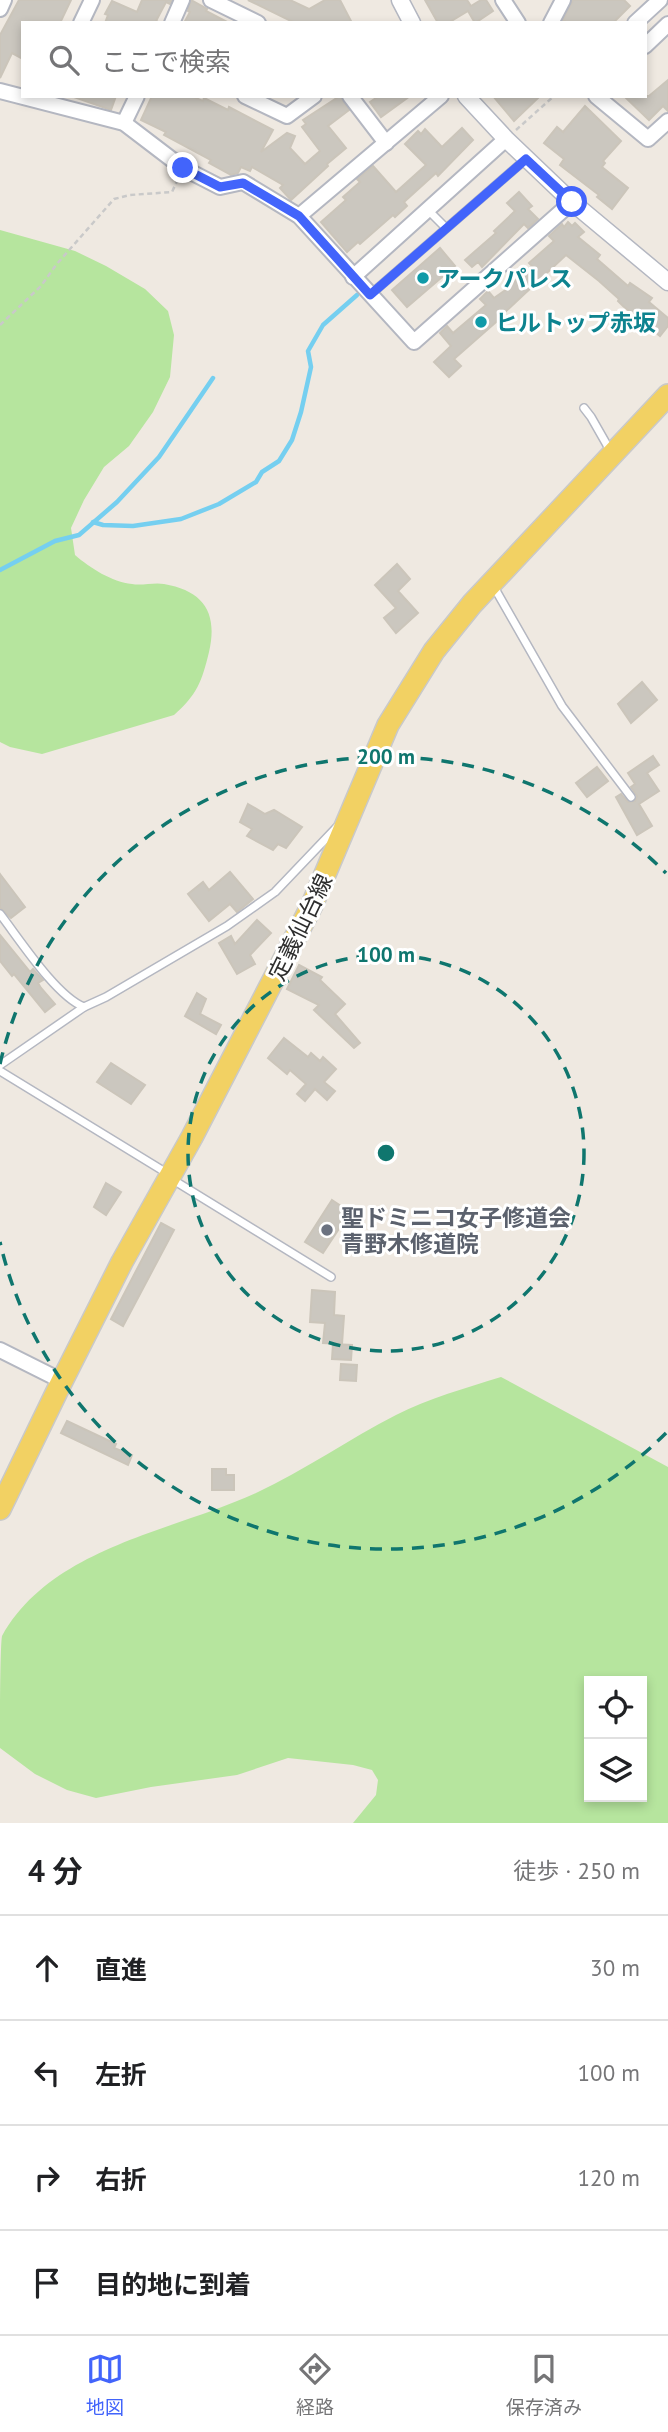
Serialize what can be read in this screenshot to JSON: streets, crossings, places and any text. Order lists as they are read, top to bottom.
{
  "streets": {
    "main road": ["定義仙台線"]
  },
  "places": ["アークパレス", "ヒルトップ赤坂", "聖ドミニコ女子修道会 青野木修道院"],
  "page": {
    "search": "ここで検索",
    "heading": ["4 分", "徒歩 · 250 m"],
    "list": [
      ["直進", "30 m"],
      ["左折", "100 m"],
      ["右折", "120 m"],
      "目的地に到着"
    ],
    "nav": ["地図", "経路", "保存済み"]
  },
  "rings": ["200 m", "100 m"]
}
